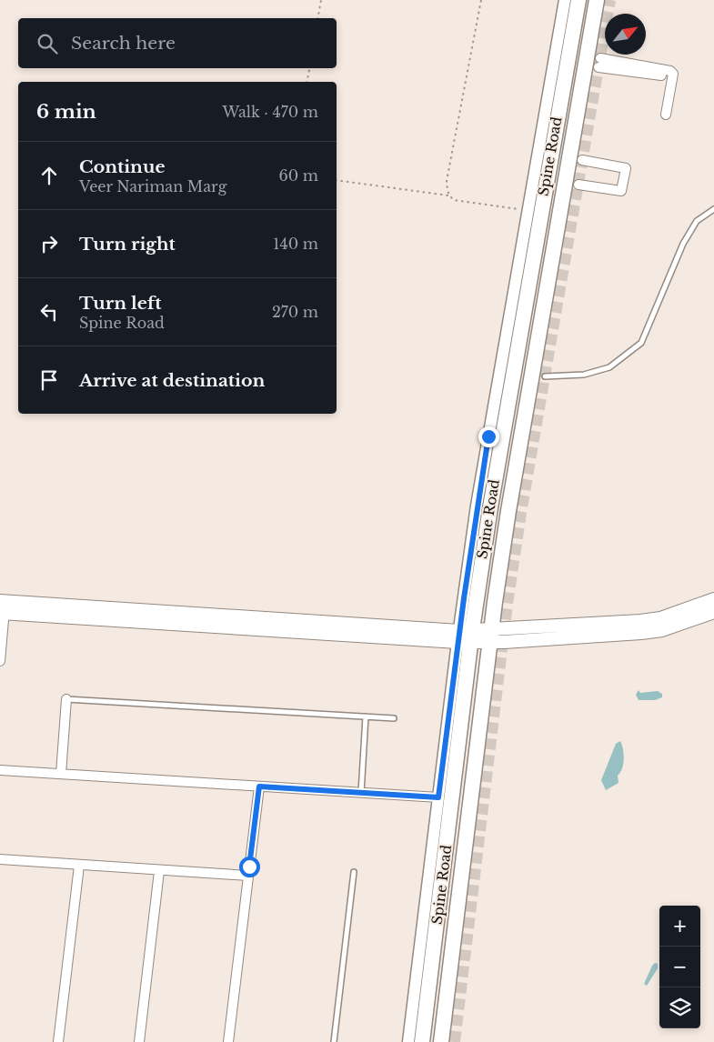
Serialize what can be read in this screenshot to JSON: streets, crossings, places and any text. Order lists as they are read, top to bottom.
{
  "streets": {
    "main road": ["Spine Road"]
  },
  "north": "top right",
  "page": {
    "search": "Search here",
    "heading": ["6 min", "Walk · 470 m"],
    "list": [
      ["Continue", "Veer Nariman Marg", "60 m"],
      ["Turn right", "140 m"],
      ["Turn left", "Spine Road", "270 m"],
      "Arrive at destination"
    ],
    "map_buttons": ["+", "−"]
  }
}
